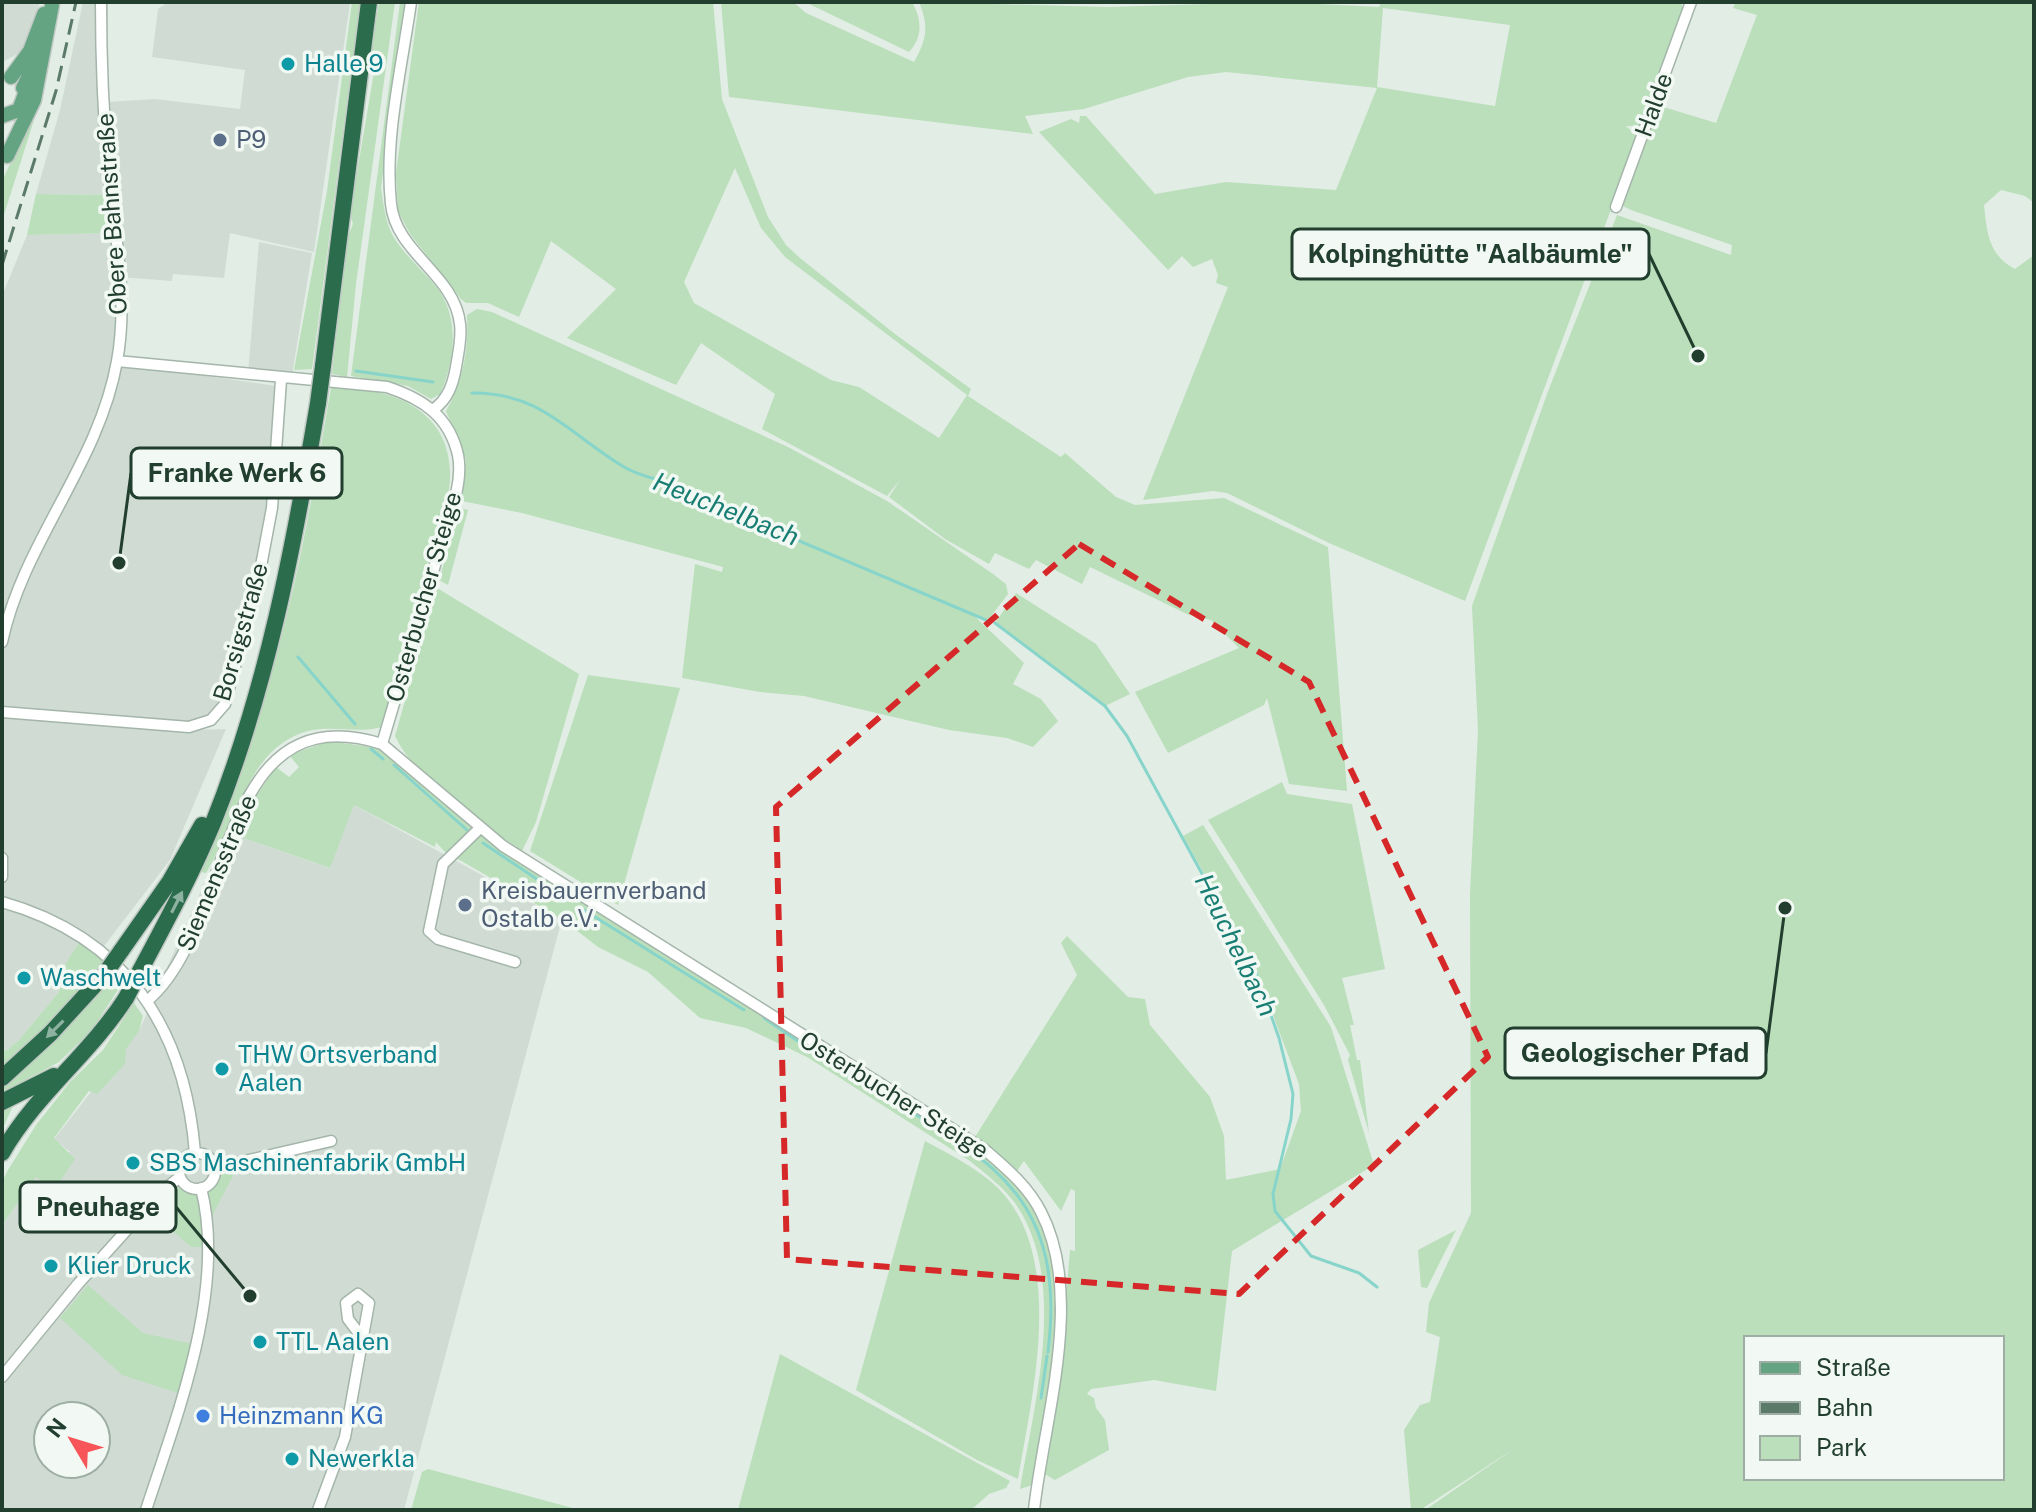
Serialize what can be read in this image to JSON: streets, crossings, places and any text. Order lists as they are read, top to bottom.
{
  "streets": {
    "street": [
      "Halde",
      "Obere Bahnstraße",
      "Osterbucher Steige",
      "Borsigstraße",
      "Siemensstraße"
    ]
  },
  "crossings": [
    ["Osterbucher Steige", "Siemensstraße"]
  ],
  "water": ["Heuchelbach"],
  "places": [
    "Halle 9",
    "P9",
    "Kolpinghütte \"Aalbäumle\"",
    "Franke Werk 6",
    "Kreisbauernverband Ostalb e.V.",
    "Geologischer Pfad",
    "Waschwelt",
    "THW Ortsverband Aalen",
    "SBS Maschinenfabrik GmbH",
    "Klier Druck",
    "Pneuhage",
    "TTL Aalen",
    "Heinzmann KG",
    "Newerkla"
  ],
  "legend": ["Straße", "Bahn", "Park"],
  "north": "top left"
}
